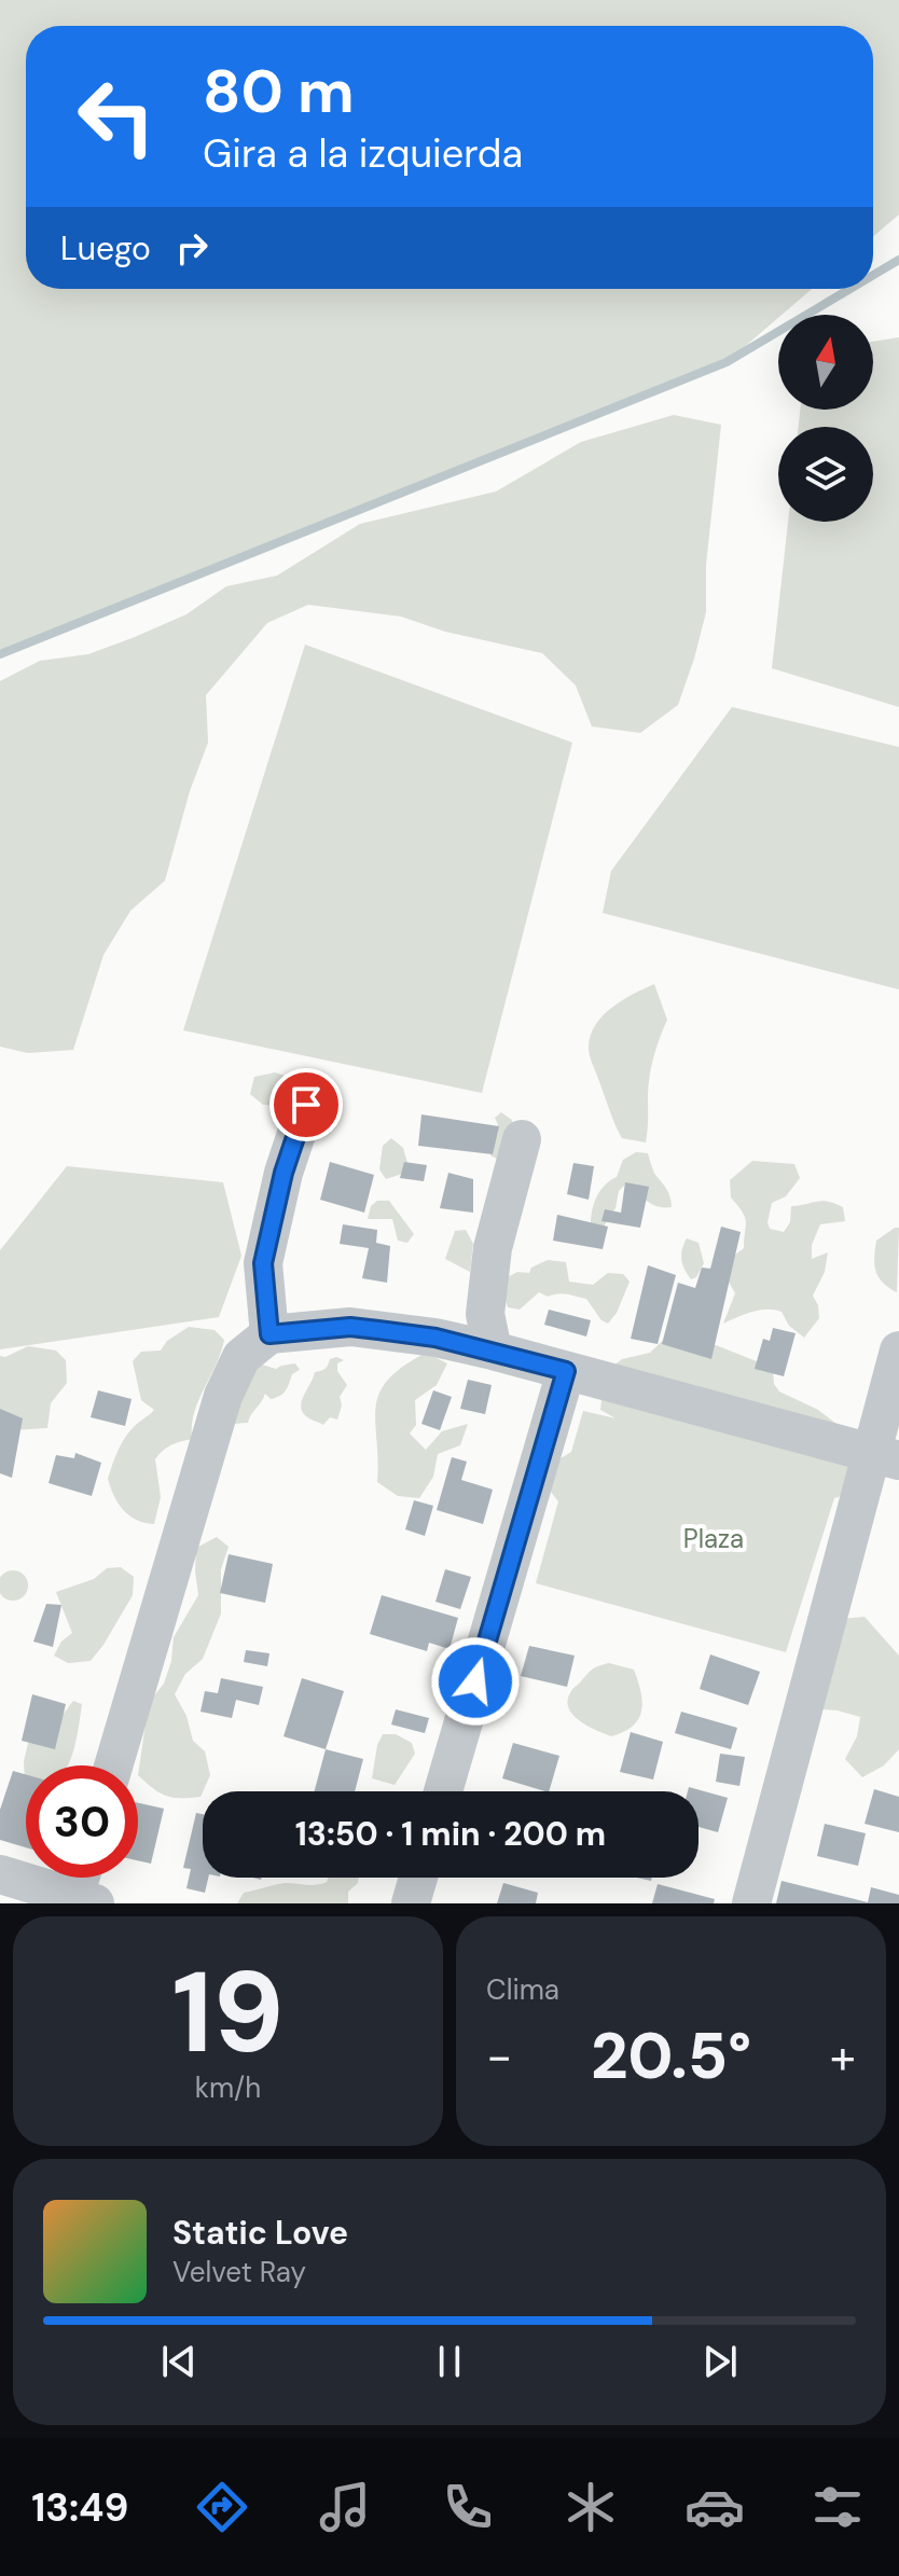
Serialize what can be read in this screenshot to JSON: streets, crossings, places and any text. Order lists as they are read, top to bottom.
{
  "parks": ["Plaza"],
  "north": "top",
  "page": {
    "turn": ["80 m", "Gira a la izquierda"],
    "then": "Luego",
    "limit": "30",
    "trip": "13:50 · 1 min · 200 m",
    "tile": [
      ["19", "km/h"],
      "Clima"
    ],
    "heat": ["−", "20.5°", "+"],
    "song": ["Static Love", "Velvet Ray"],
    "tabs": "13:49"
  }
}
